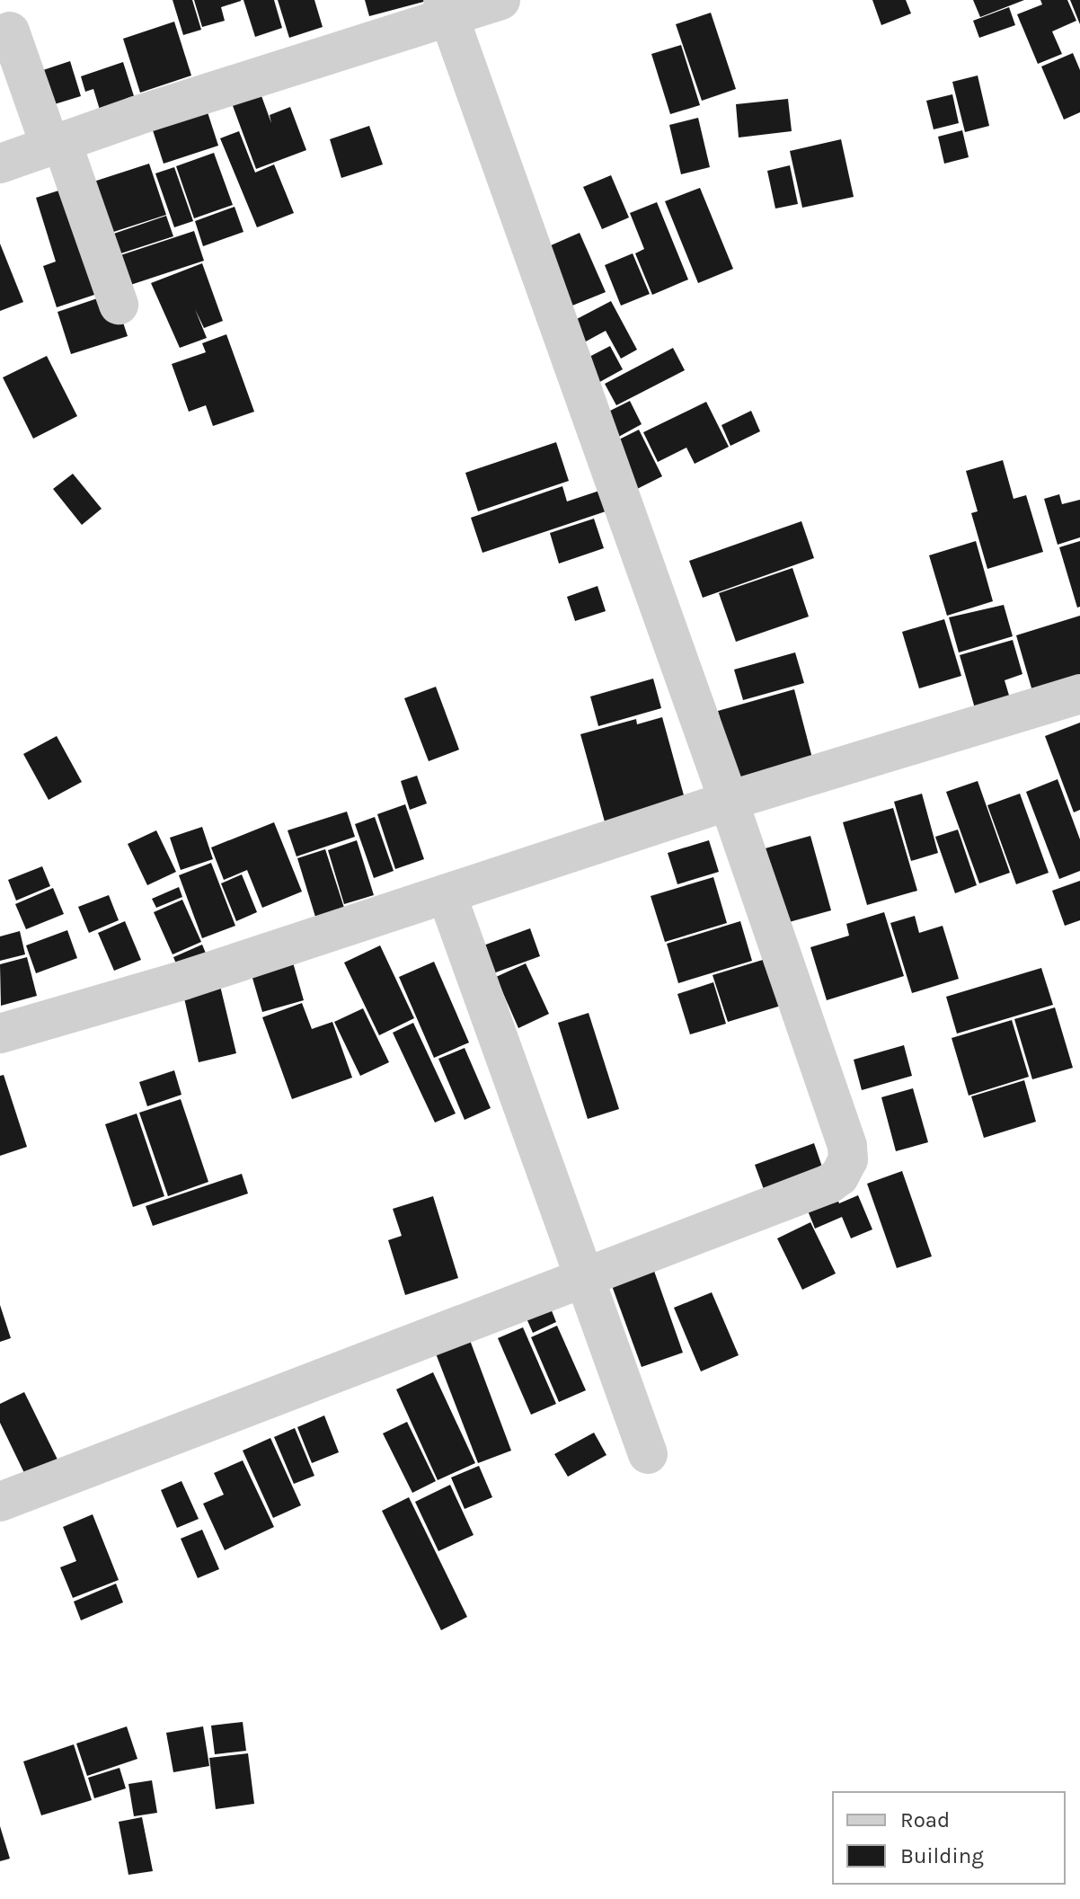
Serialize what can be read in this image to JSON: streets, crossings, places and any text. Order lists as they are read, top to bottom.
{
  "legend": ["Road", "Building"]
}
